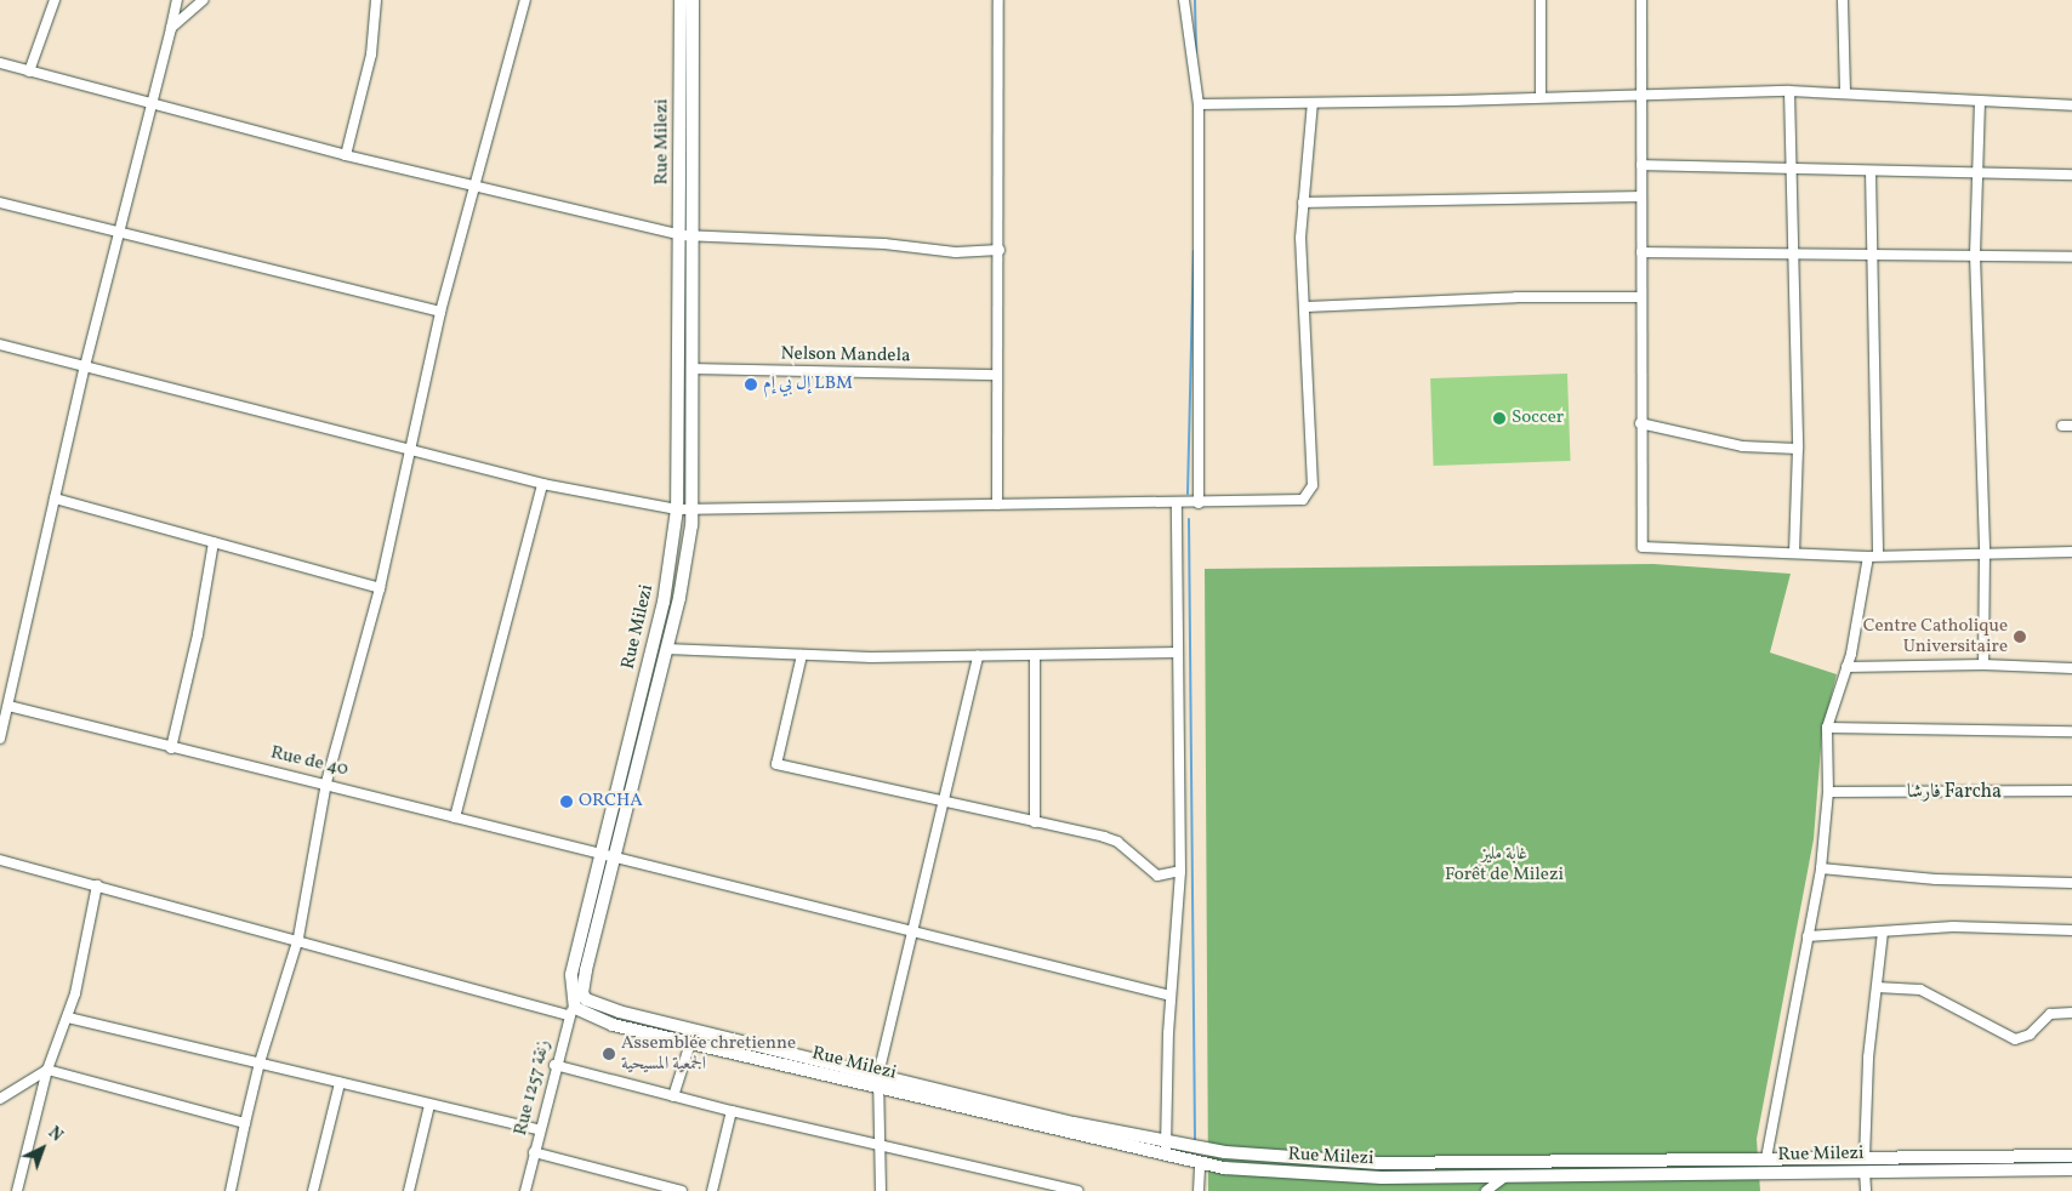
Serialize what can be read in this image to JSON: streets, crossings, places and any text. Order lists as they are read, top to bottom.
{
  "streets": {
    "street": [
      "Rue Milezi",
      "Nelson Mandela",
      "Rue de 40",
      "Rue 1257 زنقة"
    ]
  },
  "crossings": [
    ["Rue Milezi", "Nelson Mandela"],
    ["Rue Milezi", "Rue de 40"],
    ["Rue Milezi", "Rue 1257 زنقة"]
  ],
  "districts": ["فارشا Farcha"],
  "parks": ["غابة مليز Forêt de Milezi"],
  "places": [
    "إل بي إم LBM",
    "Soccer",
    "Centre Catholique Universitaire",
    "ORCHA",
    "Assemblée chretienne الجمعية المسيحية"
  ],
  "north": "top right"
}
